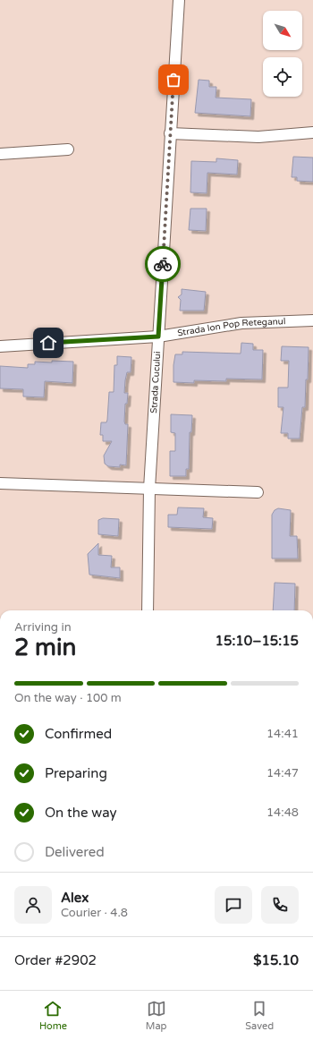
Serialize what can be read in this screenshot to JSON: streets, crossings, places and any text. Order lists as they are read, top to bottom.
{
  "streets": {
    "street": ["Strada Ion Pop Reteganul", "Strada Cucului"]
  },
  "crossings": [
    ["Strada Ion Pop Reteganul", "Strada Cucului"]
  ],
  "north": "bottom right",
  "page": {
    "heading": ["2 min", "Arriving in", "15:10–15:15"],
    "panel": [
      "Alex",
      "Courier · 4.8",
      "Order #2902",
      "$15.10"
    ],
    "bar": "On the way · 100 m",
    "list": [
      ["Confirmed", "14:41"],
      ["Preparing", "14:47"],
      ["On the way", "14:48"],
      "Delivered"
    ],
    "tabs": ["Home", "Map", "Saved"]
  }
}
